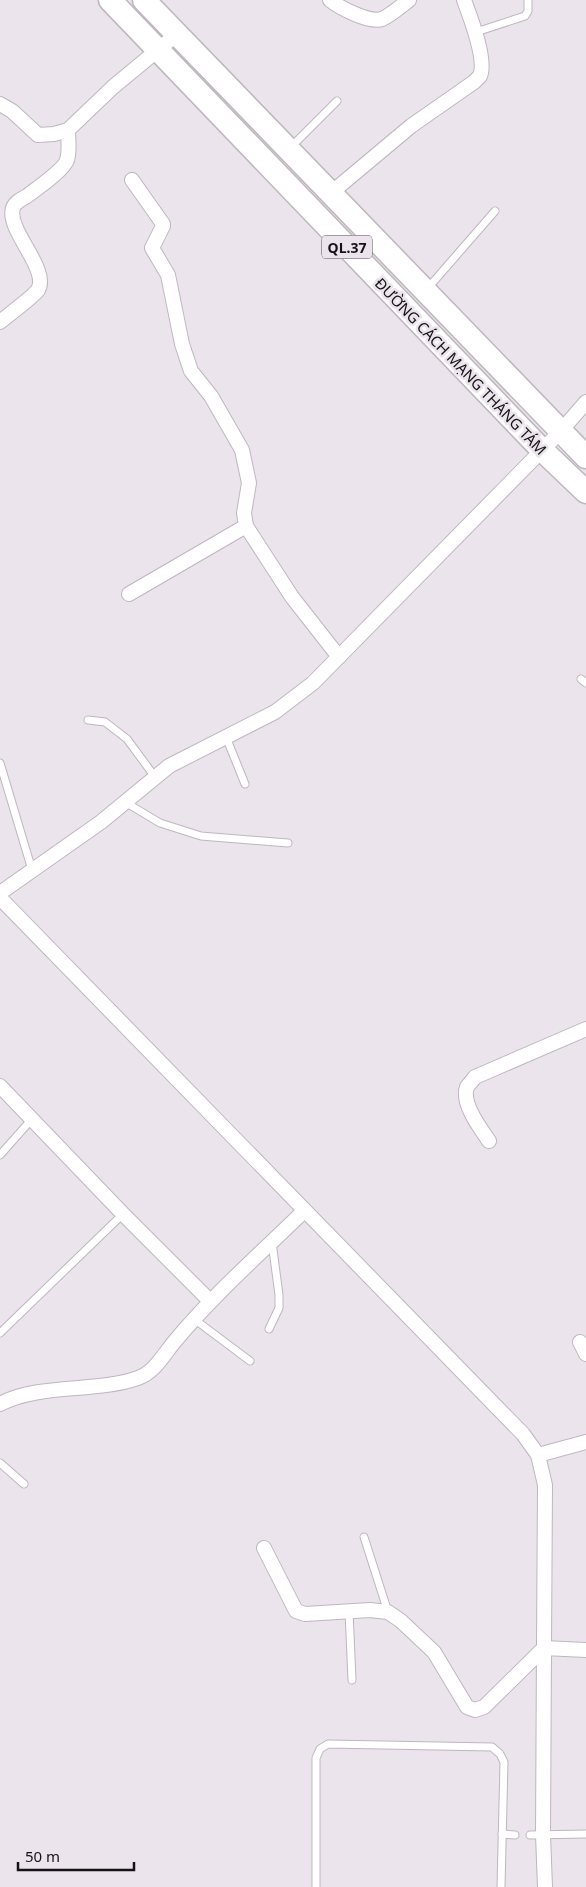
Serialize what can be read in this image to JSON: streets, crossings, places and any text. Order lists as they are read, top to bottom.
{
  "streets": {
    "main road": ["QL.37", "ĐƯỜNG CÁCH MẠNG THÁNG TÁM"]
  },
  "scale_bar": "50 m"
}
